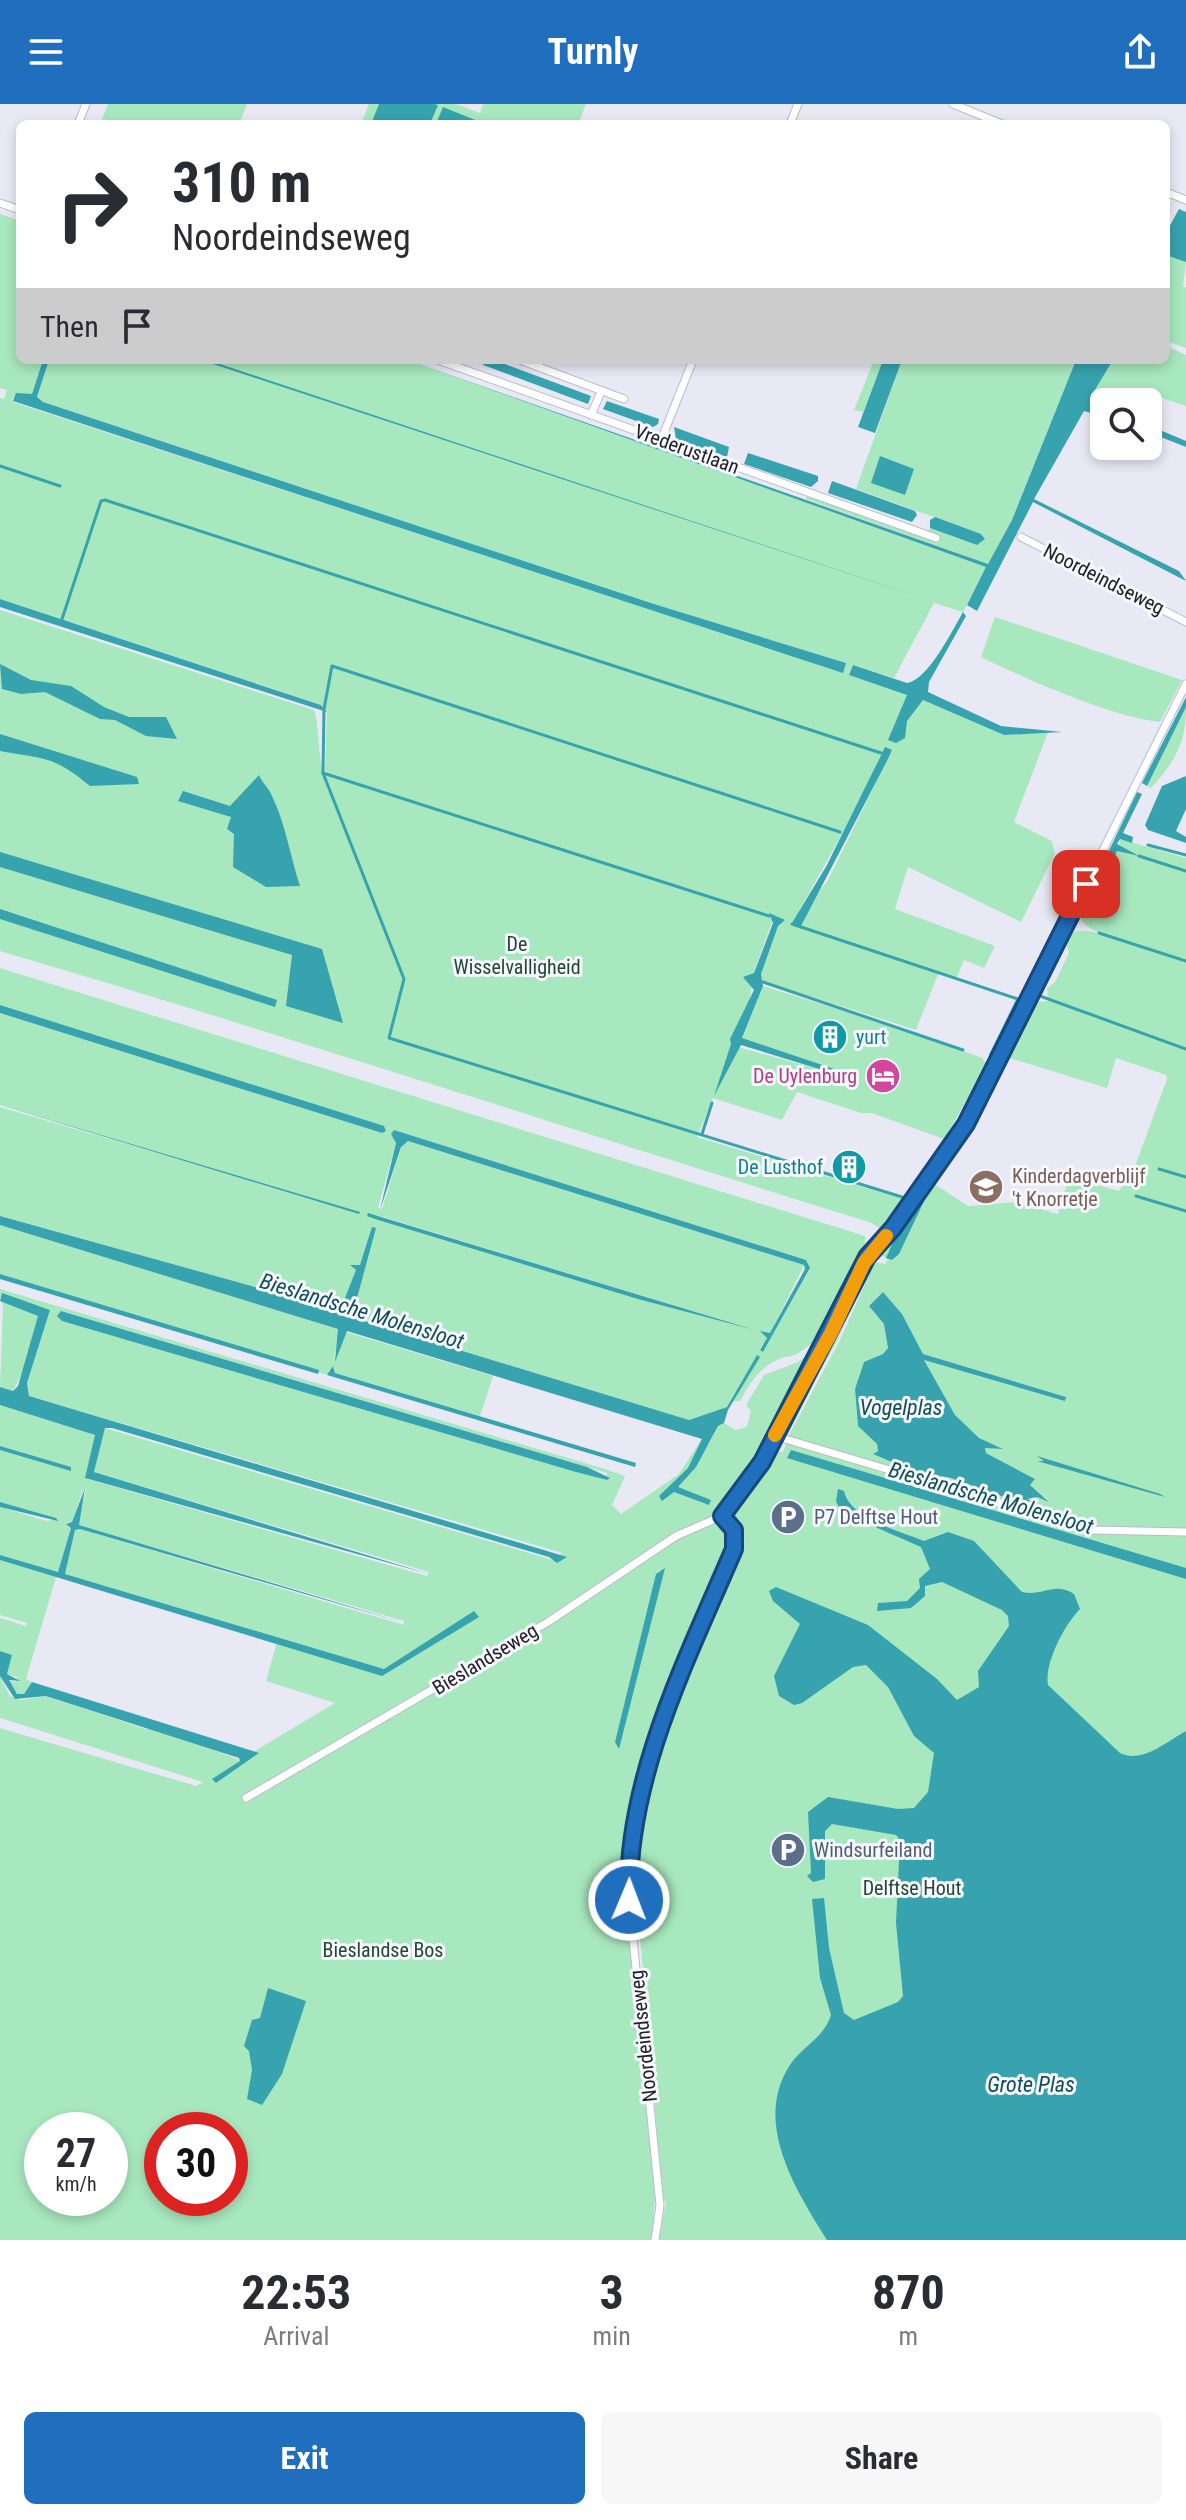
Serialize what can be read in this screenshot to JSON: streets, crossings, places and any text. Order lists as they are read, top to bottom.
{
  "streets": {
    "street": ["Vrederustlaan", "Noordeindseweg", "Bieslandseweg"]
  },
  "crossings": [
    ["Noordeindseweg", "Bieslandseweg"]
  ],
  "water": ["Bieslandsche Molensloot", "Vogelplas", "Grote Plas"],
  "parks": ["De Wisselvalligheid", "Delftse Hout", "Bieslandse Bos"],
  "places": {
    "building": ["yurt", "De Lusthof"],
    "hotel": ["De Uylenburg"],
    "school or university": ["Kinderdagverblijf 't Knorretje"],
    "parking": ["P7 Delftse Hout", "Windsurfeiland"]
  },
  "page": {
    "header": "Turnly",
    "turn": ["310 m", "Noordeindseweg"],
    "then": "Then",
    "speed": "27 km/h",
    "limit": "30",
    "eta": [
      "22:53",
      "Arrival",
      "3",
      "min",
      "870",
      "m"
    ],
    "buttons": ["Exit", "Share"]
  }
}
